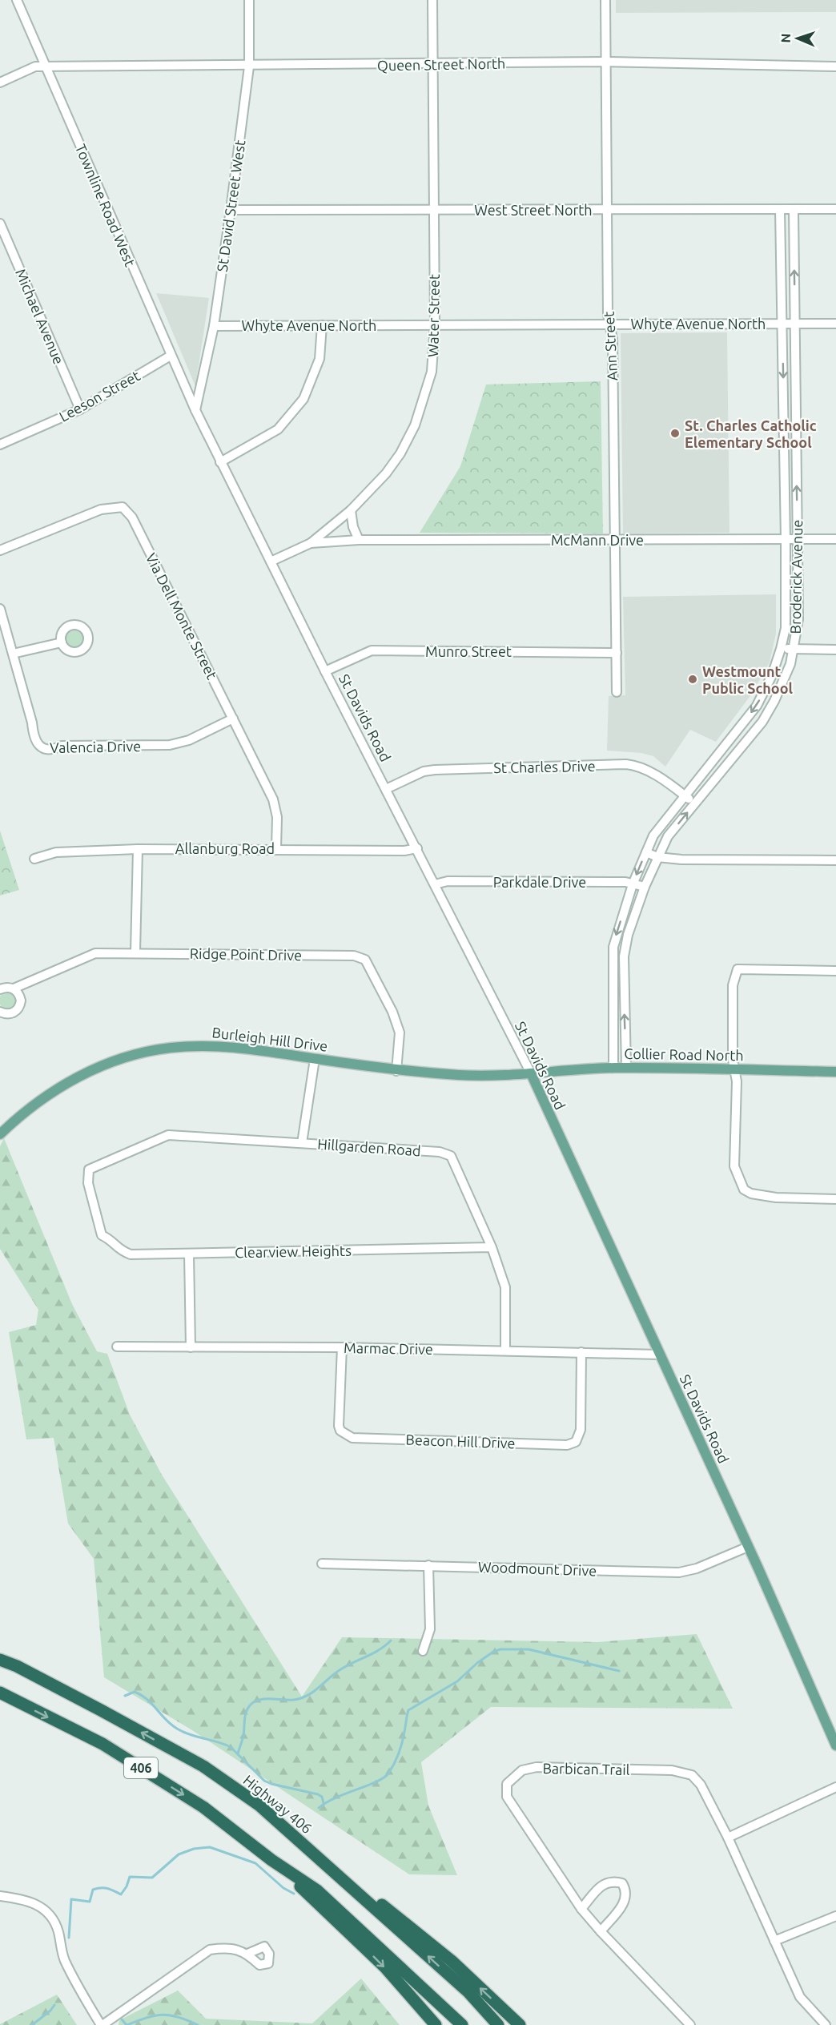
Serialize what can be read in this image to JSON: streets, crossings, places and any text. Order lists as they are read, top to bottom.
{
  "streets": {
    "highway": ["406", "Highway 406"],
    "main road": ["St Davids Road", "Burleigh Hill Drive", "Collier Road North"],
    "street": [
      "Queen Street North",
      "Townline Road West",
      "St David Street West",
      "West Street North",
      "Water Street",
      "Michael Avenue",
      "Whyte Avenue North",
      "Ann Street",
      "Leeson Street",
      "McMann Drive",
      "Broderick Avenue",
      "Via Dell Monte Street",
      "Munro Street",
      "Valencia Drive",
      "St Charles Drive",
      "Allanburg Road",
      "Parkdale Drive",
      "Ridge Point Drive",
      "Hillgarden Road",
      "Clearview Heights",
      "Marmac Drive",
      "Beacon Hill Drive",
      "Woodmount Drive",
      "Barbican Trail"
    ]
  },
  "crossings": [
    ["Queen Street North", "Townline Road West"],
    ["Queen Street North", "St David Street West"],
    ["Queen Street North", "Water Street"],
    ["Queen Street North", "Ann Street"],
    ["Townline Road West", "St David Street West"],
    ["Townline Road West", "Leeson Street"],
    ["Townline Road West", "St Davids Road"],
    ["St David Street West", "West Street North"],
    ["St David Street West", "Whyte Avenue North"],
    ["St David Street West", "St Davids Road"],
    ["West Street North", "Water Street"],
    ["West Street North", "Ann Street"],
    ["West Street North", "Broderick Avenue"],
    ["Water Street", "Whyte Avenue North"],
    ["Water Street", "McMann Drive"],
    ["Water Street", "St Davids Road"],
    ["Michael Avenue", "Leeson Street"],
    ["Whyte Avenue North", "Ann Street"],
    ["Whyte Avenue North", "Broderick Avenue"],
    ["Ann Street", "McMann Drive"],
    ["Ann Street", "Munro Street"],
    ["McMann Drive", "Broderick Avenue"],
    ["Broderick Avenue", "St Charles Drive"],
    ["Broderick Avenue", "Parkdale Drive"],
    ["Broderick Avenue", "Collier Road North"],
    ["Via Dell Monte Street", "Valencia Drive"],
    ["Via Dell Monte Street", "Allanburg Road"],
    ["Munro Street", "St Davids Road"],
    ["St Davids Road", "St Charles Drive"],
    ["St Davids Road", "Allanburg Road"],
    ["St Davids Road", "Parkdale Drive"],
    ["St Davids Road", "Burleigh Hill Drive"],
    ["St Davids Road", "Collier Road North"],
    ["St Davids Road", "Marmac Drive"],
    ["St Davids Road", "Woodmount Drive"],
    ["Ridge Point Drive", "Burleigh Hill Drive"],
    ["Burleigh Hill Drive", "Collier Road North"],
    ["Hillgarden Road", "Clearview Heights"],
    ["Hillgarden Road", "Marmac Drive"],
    ["Marmac Drive", "Beacon Hill Drive"]
  ],
  "places": ["St. Charles Catholic Elementary School", "Westmount Public School"],
  "north": "left"
}
